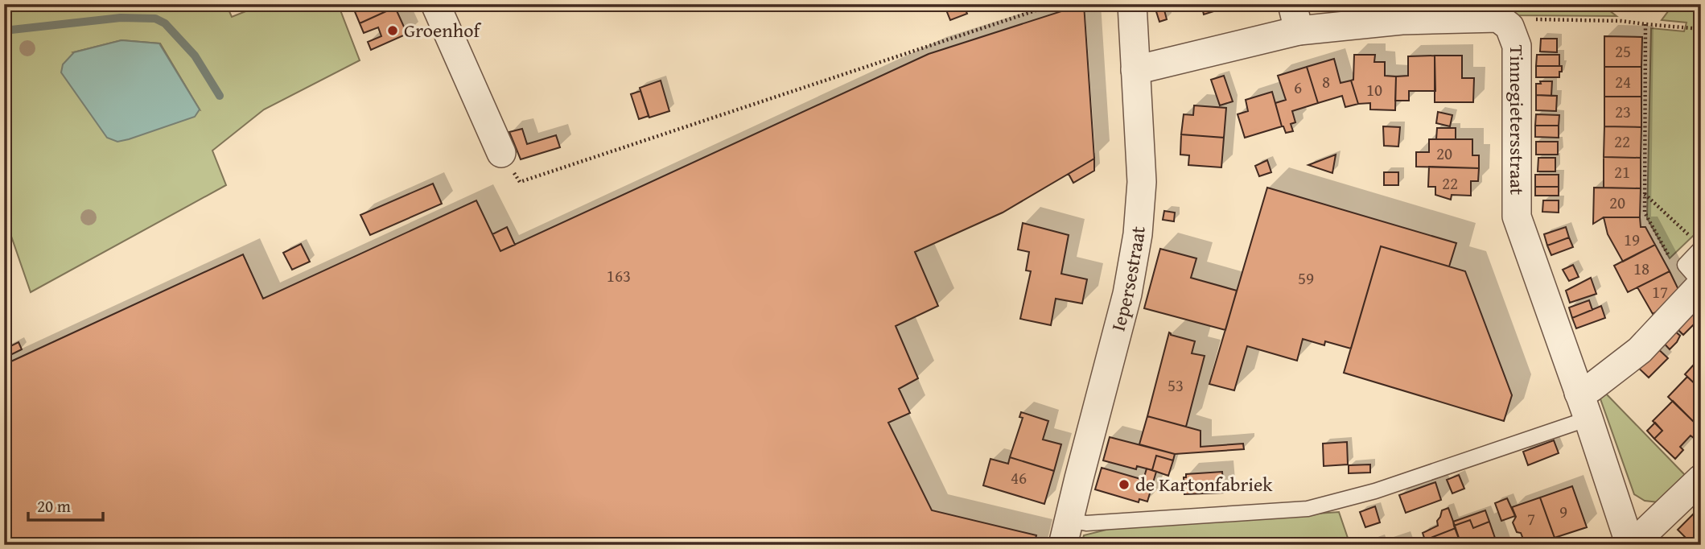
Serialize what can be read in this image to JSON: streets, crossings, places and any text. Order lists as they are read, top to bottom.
{
  "streets": {
    "street": ["Tinnegietersstraat", "Iepersestraat"]
  },
  "crossings": [
    ["Tinnegietersstraat", "Iepersestraat"]
  ],
  "places": ["Groenhof", "de Kartonfabriek"],
  "house_numbers": [
    "25",
    "8",
    "24",
    "6",
    "10",
    "23",
    "22",
    "20",
    "21",
    "22",
    "20",
    "19",
    "18",
    "163",
    "59",
    "17",
    "53",
    "46",
    "9",
    "7"
  ],
  "scale_bar": "20 m"
}
